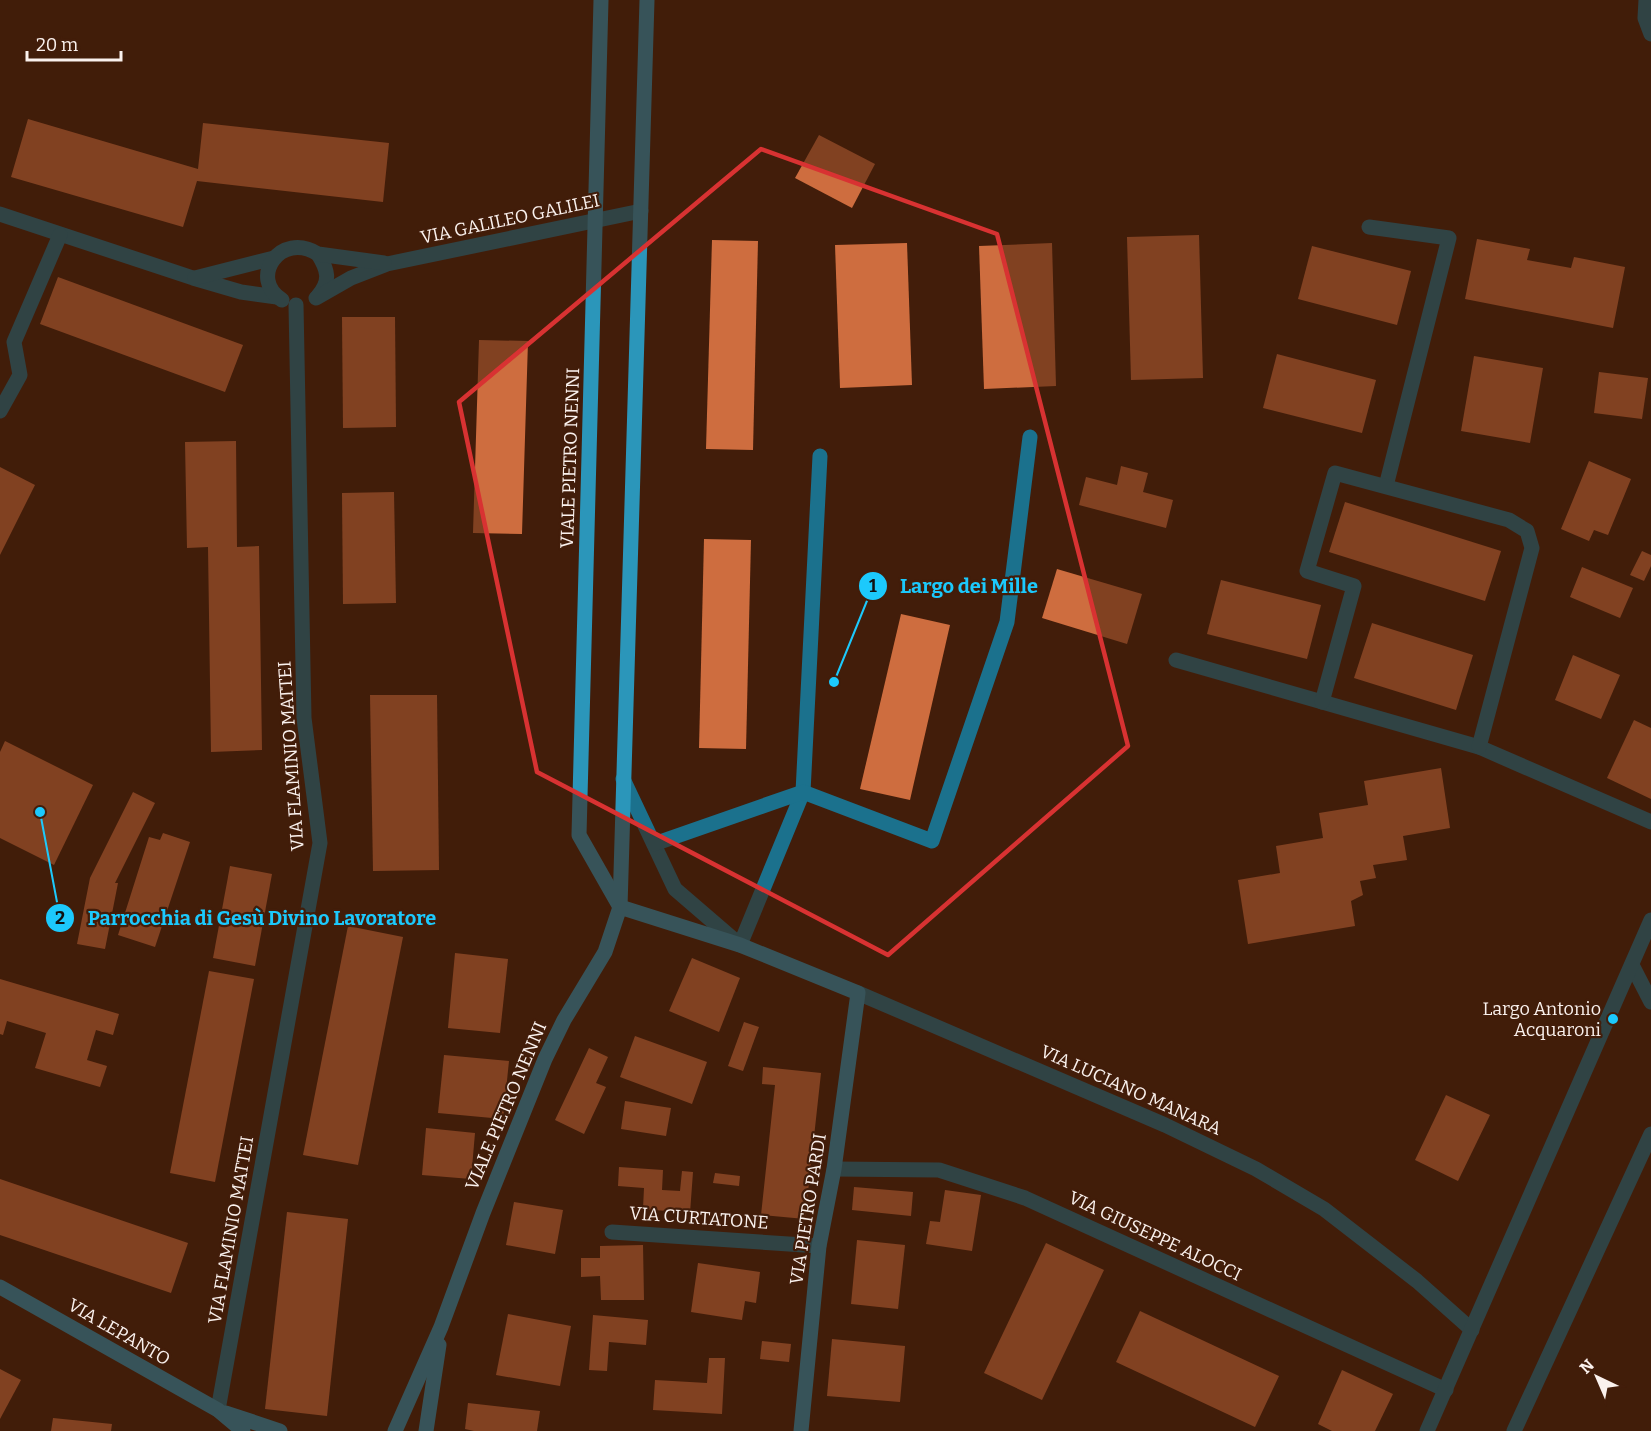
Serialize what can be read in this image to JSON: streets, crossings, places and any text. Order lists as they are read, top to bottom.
{
  "streets": {
    "street": [
      "VIA GALILEO GALILEI",
      "VIALE PIETRO NENNI",
      "VIA FLAMINIO MATTEI",
      "VIA LUCIANO MANARA",
      "VIA PIETRO PARDI",
      "VIA CURTATONE",
      "VIA GIUSEPPE ALOCCI",
      "VIA LEPANTO"
    ]
  },
  "crossings": [
    ["VIA GALILEO GALILEI", "VIALE PIETRO NENNI"],
    ["VIA GALILEO GALILEI", "VIA FLAMINIO MATTEI"],
    ["VIALE PIETRO NENNI", "VIA LUCIANO MANARA"],
    ["VIA FLAMINIO MATTEI", "VIA LEPANTO"],
    ["VIA LUCIANO MANARA", "VIA PIETRO PARDI"],
    ["VIA PIETRO PARDI", "VIA CURTATONE"],
    ["VIA PIETRO PARDI", "VIA GIUSEPPE ALOCCI"]
  ],
  "places": ["Largo dei Mille", "Parrocchia di Gesù Divino Lavoratore", "Largo Antonio Acquaroni"],
  "scale_bar": "20 m",
  "north": "top left"
}
